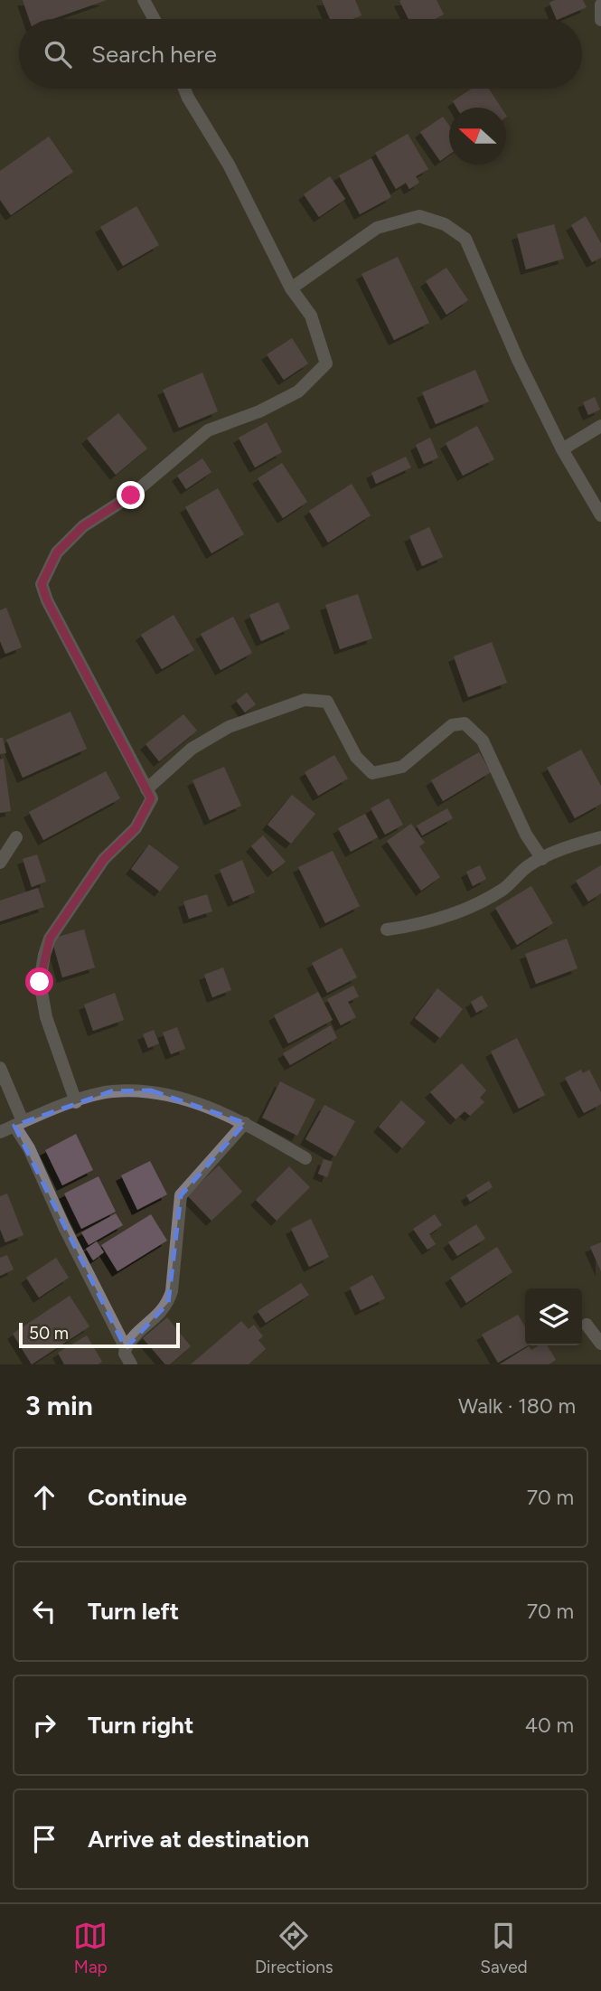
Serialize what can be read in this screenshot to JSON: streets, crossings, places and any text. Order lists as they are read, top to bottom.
{
  "scale_bar": "50 m",
  "north": "left",
  "page": {
    "search": "Search here",
    "scale": "50 m",
    "heading": ["3 min", "Walk · 180 m"],
    "list": [
      ["Continue", "70 m"],
      ["Turn left", "70 m"],
      ["Turn right", "40 m"],
      "Arrive at destination"
    ],
    "nav": ["Map", "Directions", "Saved"]
  }
}
